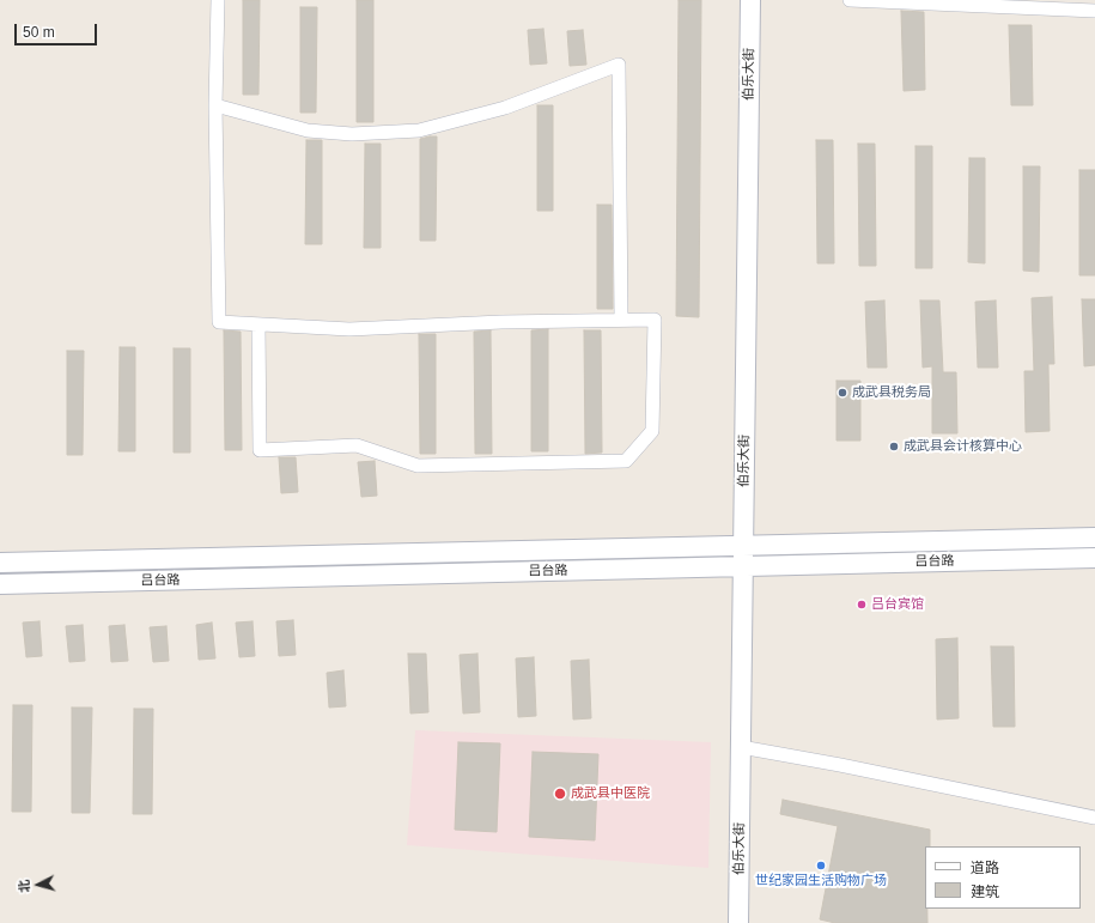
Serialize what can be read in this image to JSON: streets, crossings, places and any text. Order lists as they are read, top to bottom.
{
  "streets": {
    "main road": ["伯乐大街", "吕台路"]
  },
  "crossings": [
    ["伯乐大街", "吕台路"]
  ],
  "places": [
    "成武县税务局",
    "成武县会计核算中心",
    "吕台宾馆",
    "成武县中医院",
    "世纪家园生活购物广场"
  ],
  "legend": ["道路", "建筑"],
  "scale_bar": "50 m",
  "north": "left"
}
